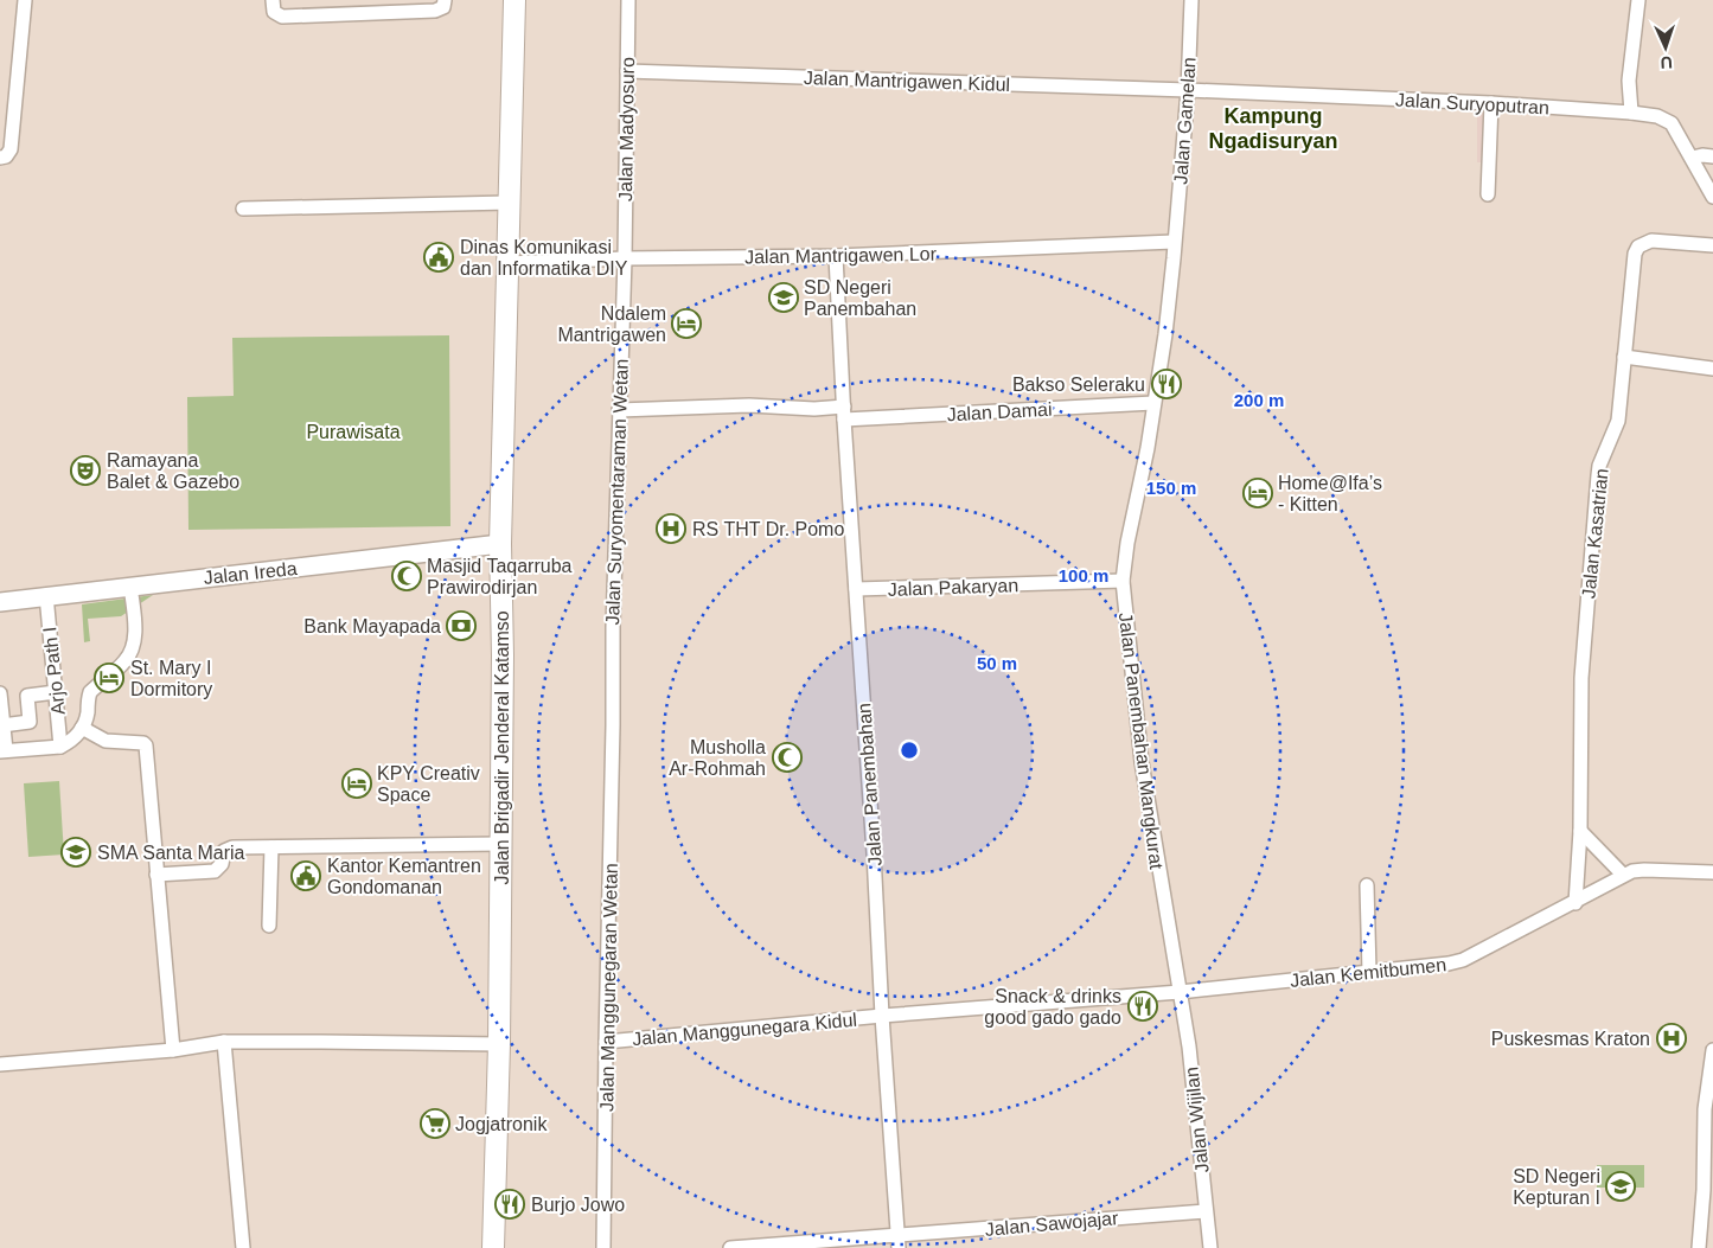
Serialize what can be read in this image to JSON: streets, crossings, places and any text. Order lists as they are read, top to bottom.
{
  "streets": {
    "main road": ["Jalan Brigadir Jenderal Katamso"],
    "street": [
      "Jalan Mantrigawen Kidul",
      "Jalan Suryoputran",
      "Jalan Gamelan",
      "Jalan Madyosuro",
      "Jalan Mantrigawen Lor",
      "Jalan Damai",
      "Jalan Suryomentaraman Wetan",
      "Jalan Kasatrian",
      "Jalan Ireda",
      "Jalan Pakaryan",
      "Arjo Path I",
      "Jalan Panembahan Mangkurat",
      "Jalan Panembahan",
      "Jalan Kemitbumen",
      "Jalan Manggunegaran Wetan",
      "Jalan Manggunegara Kidul",
      "Jalan Wijilan",
      "Jalan Sawojajar"
    ]
  },
  "crossings": [
    ["Jalan Mantrigawen Kidul", "Jalan Suryoputran"],
    ["Jalan Mantrigawen Kidul", "Jalan Gamelan"],
    ["Jalan Mantrigawen Kidul", "Jalan Madyosuro"],
    ["Jalan Suryoputran", "Jalan Gamelan"],
    ["Jalan Gamelan", "Jalan Mantrigawen Lor"],
    ["Jalan Gamelan", "Jalan Panembahan Mangkurat"],
    ["Jalan Madyosuro", "Jalan Mantrigawen Lor"],
    ["Jalan Madyosuro", "Jalan Suryomentaraman Wetan"],
    ["Jalan Mantrigawen Lor", "Jalan Suryomentaraman Wetan"],
    ["Jalan Mantrigawen Lor", "Jalan Panembahan Mangkurat"],
    ["Jalan Mantrigawen Lor", "Jalan Brigadir Jenderal Katamso"],
    ["Jalan Mantrigawen Lor", "Jalan Panembahan"],
    ["Jalan Damai", "Jalan Suryomentaraman Wetan"],
    ["Jalan Damai", "Jalan Panembahan Mangkurat"],
    ["Jalan Damai", "Jalan Panembahan"],
    ["Jalan Suryomentaraman Wetan", "Jalan Manggunegaran Wetan"],
    ["Jalan Kasatrian", "Jalan Kemitbumen"],
    ["Jalan Ireda", "Arjo Path I"],
    ["Jalan Ireda", "Jalan Brigadir Jenderal Katamso"],
    ["Jalan Pakaryan", "Jalan Panembahan Mangkurat"],
    ["Jalan Pakaryan", "Jalan Panembahan"],
    ["Jalan Panembahan Mangkurat", "Jalan Kemitbumen"],
    ["Jalan Panembahan Mangkurat", "Jalan Wijilan"],
    ["Jalan Panembahan", "Jalan Manggunegara Kidul"],
    ["Jalan Panembahan", "Jalan Sawojajar"],
    ["Jalan Kemitbumen", "Jalan Wijilan"],
    ["Jalan Manggunegaran Wetan", "Jalan Manggunegara Kidul"],
    ["Jalan Wijilan", "Jalan Sawojajar"]
  ],
  "districts": ["Kampung Ngadisuryan"],
  "parks": ["Purawisata"],
  "places": {
    "public building": ["Dinas Komunikasi dan Informatika DIY", "Kantor Kemantren Gondomanan"],
    "school or university": ["SD Negeri Panembahan", "SMA Santa Maria", "SD Negeri Kepturan I"],
    "hotel": [
      "Ndalem Mantrigawen",
      "Home@Ifa’s - Kitten",
      "St. Mary I Dormitory",
      "KPY Creativ Space"
    ],
    "restaurant": ["Bakso Seleraku", "Snack & drinks good gado gado", "Burjo Jowo"],
    "theatre": ["Ramayana Balet & Gazebo"],
    "hospital": ["RS THT Dr. Pomo", "Puskesmas Kraton"],
    "mosque": ["Masjid Taqarruba Prawirodirjan", "Musholla Ar-Rohmah"],
    "bank": ["Bank Mayapada"],
    "supermarket": ["Jogjatronik"]
  },
  "north": "bottom",
  "rings": [
    "200 m",
    "150 m",
    "100 m",
    "50 m"
  ]
}
